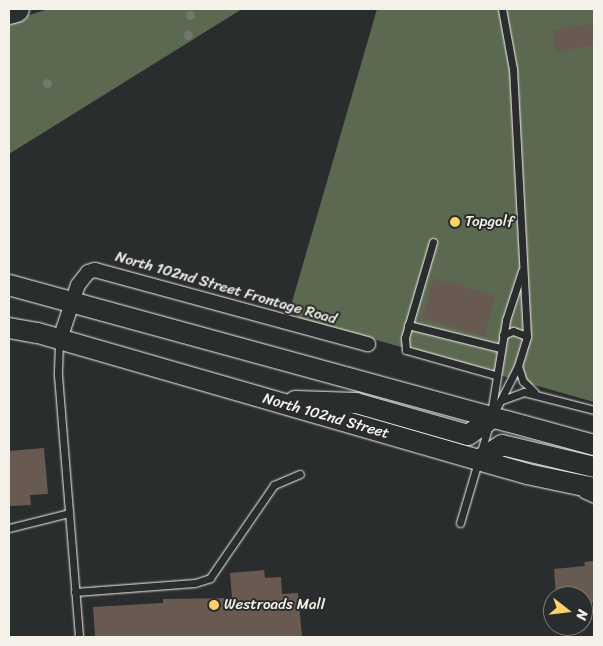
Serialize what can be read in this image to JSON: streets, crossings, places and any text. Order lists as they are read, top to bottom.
{
  "streets": {
    "main road": ["North 102nd Street"],
    "street": ["North 102nd Street Frontage Road"]
  },
  "crossings": [
    ["North 102nd Street Frontage Road", "North 102nd Street"]
  ],
  "places": ["Topgolf", "Westroads Mall"],
  "north": "right"
}
